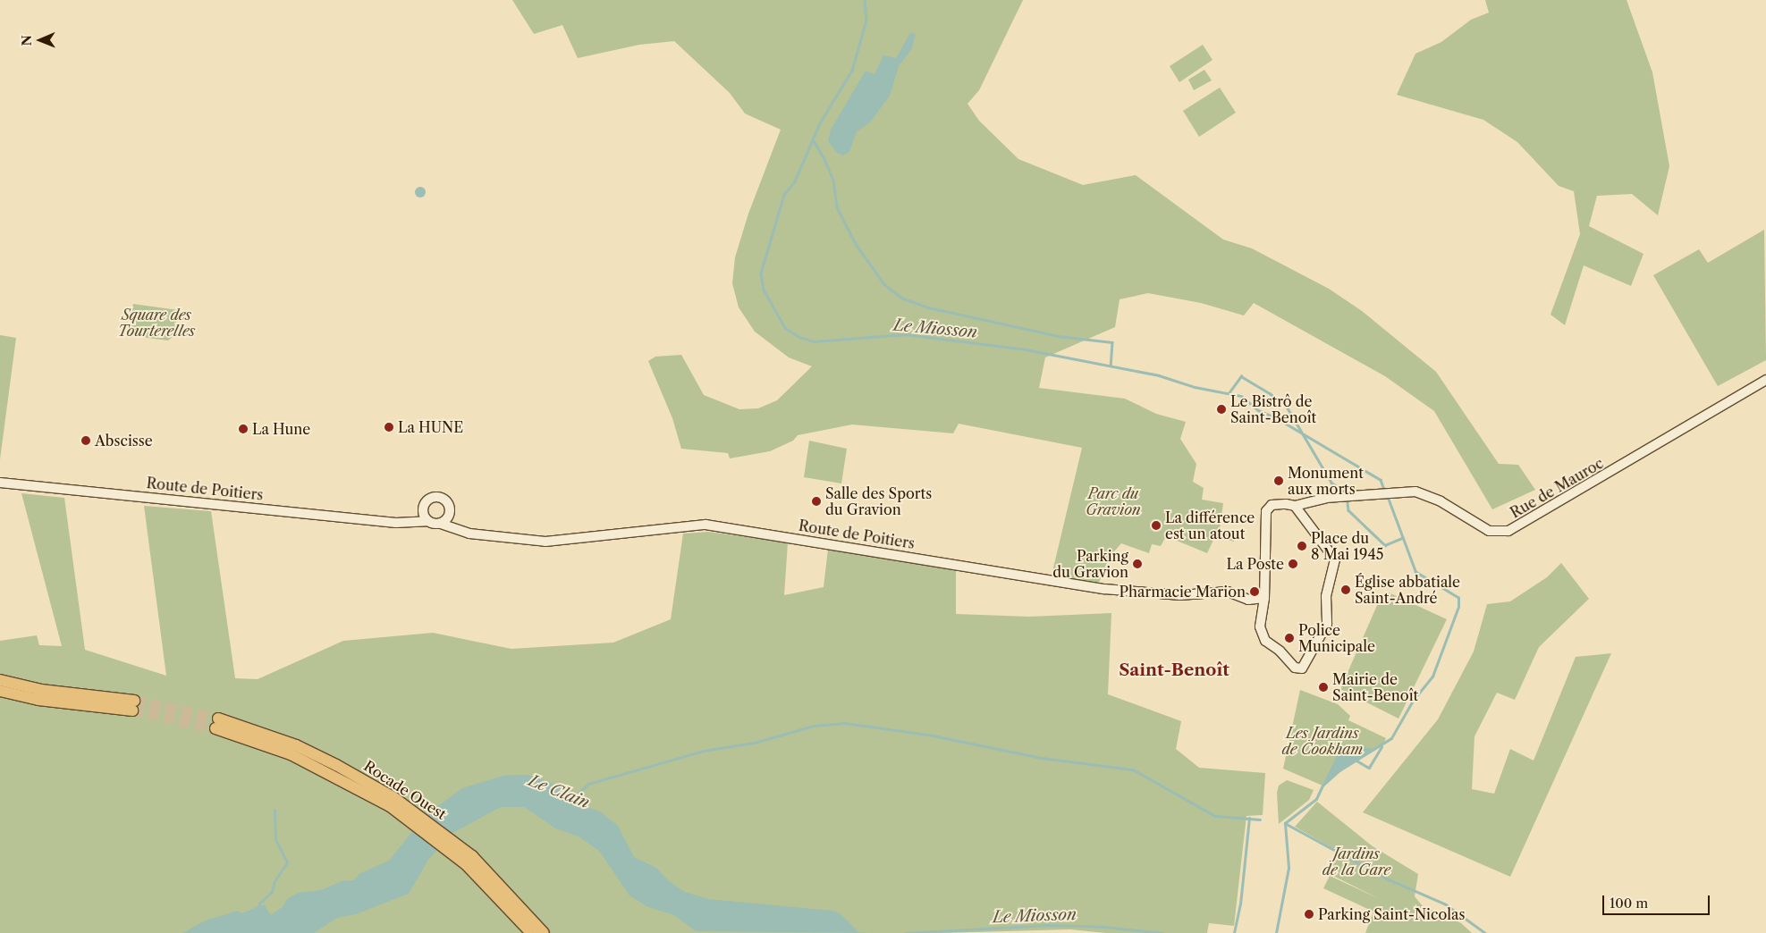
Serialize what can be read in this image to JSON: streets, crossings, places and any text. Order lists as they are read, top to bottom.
{
  "streets": {
    "main road": ["Rocade Ouest"],
    "street": ["Rue de Mauroc", "Route de Poitiers"]
  },
  "crossings": [
    ["Rue de Mauroc", "Route de Poitiers"]
  ],
  "districts": ["Saint-Benoît"],
  "water": ["Le Miosson", "Le Clain"],
  "parks": [
    "Square des Tourterelles",
    "Parc du Gravion",
    "Les Jardins de Cookham",
    "Jardins de la Gare"
  ],
  "places": [
    "Le Bistrô de Saint-Benoît",
    "La HUNE",
    "La Hune",
    "Abscisse",
    "Monument aux morts",
    "Salle des Sports du Gravion",
    "La différence est un atout",
    "Place du 8 Mai 1945",
    "Parking du Gravion",
    "La Poste",
    "Église abbatiale Saint-André",
    "Pharmacie Marion",
    "Police Municipale",
    "Mairie de Saint-Benoît",
    "Parking Saint-Nicolas"
  ],
  "scale_bar": "100 m",
  "north": "left"
}
